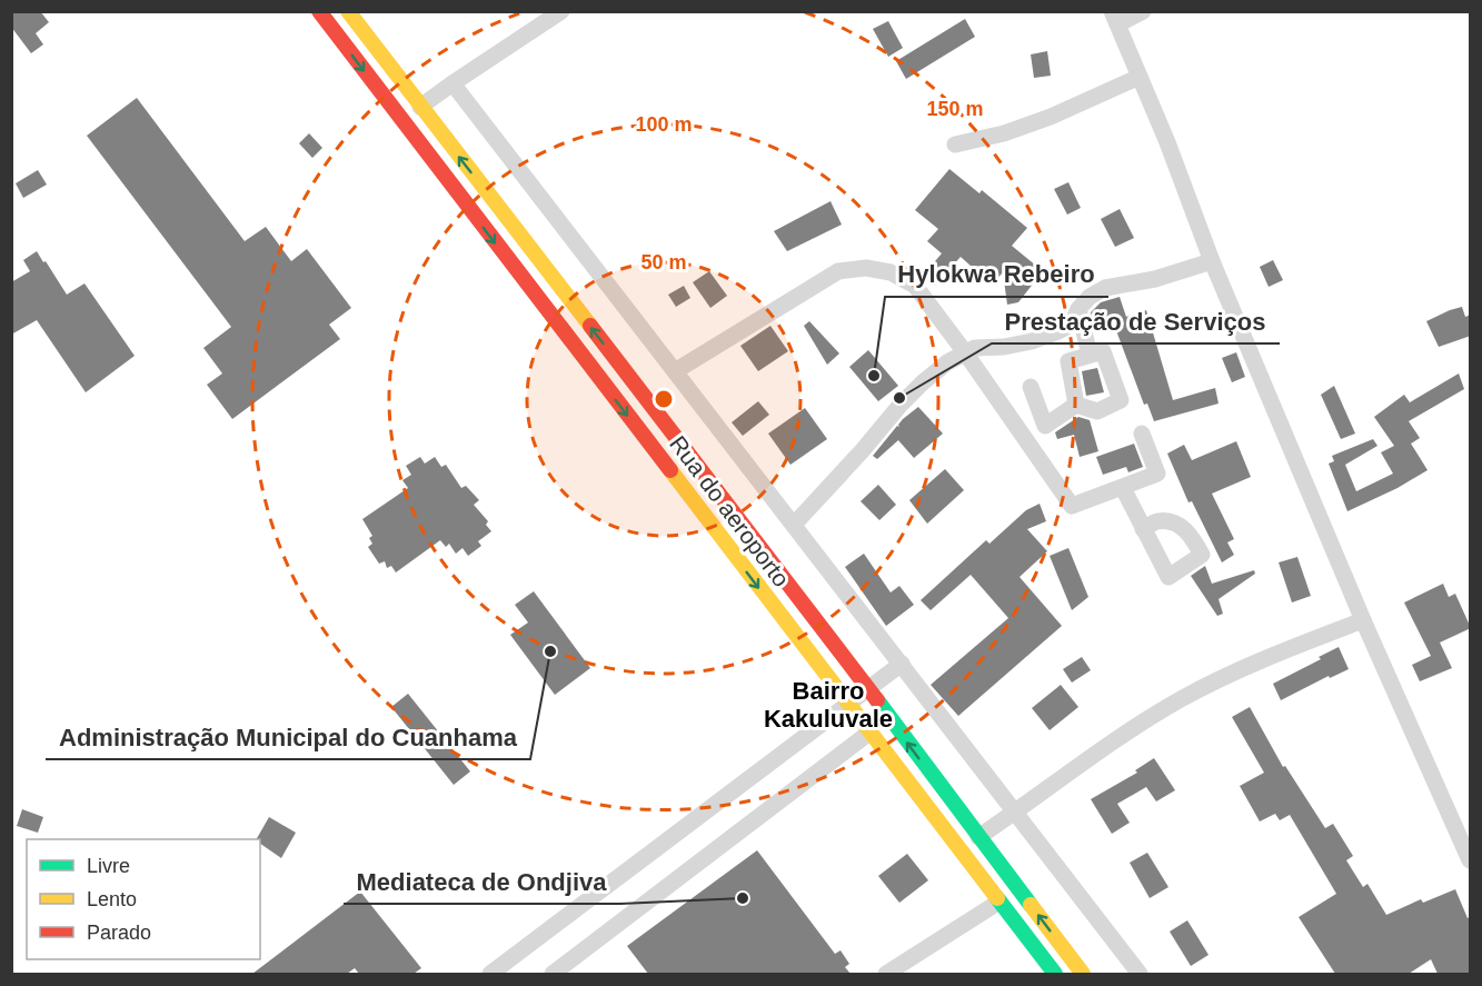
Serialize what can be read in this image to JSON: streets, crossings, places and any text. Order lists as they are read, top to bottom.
{
  "streets": {
    "main road": ["Rua do aeroporto"]
  },
  "districts": ["Bairro Kakuluvale"],
  "places": [
    "Hylokwa Rebeiro",
    "Prestação de Serviços",
    "Administração Municipal do Cuanhama",
    "Mediateca de Ondjiva"
  ],
  "legend": ["Livre", "Lento", "Parado"],
  "rings": ["150 m", "100 m", "50 m"]
}
